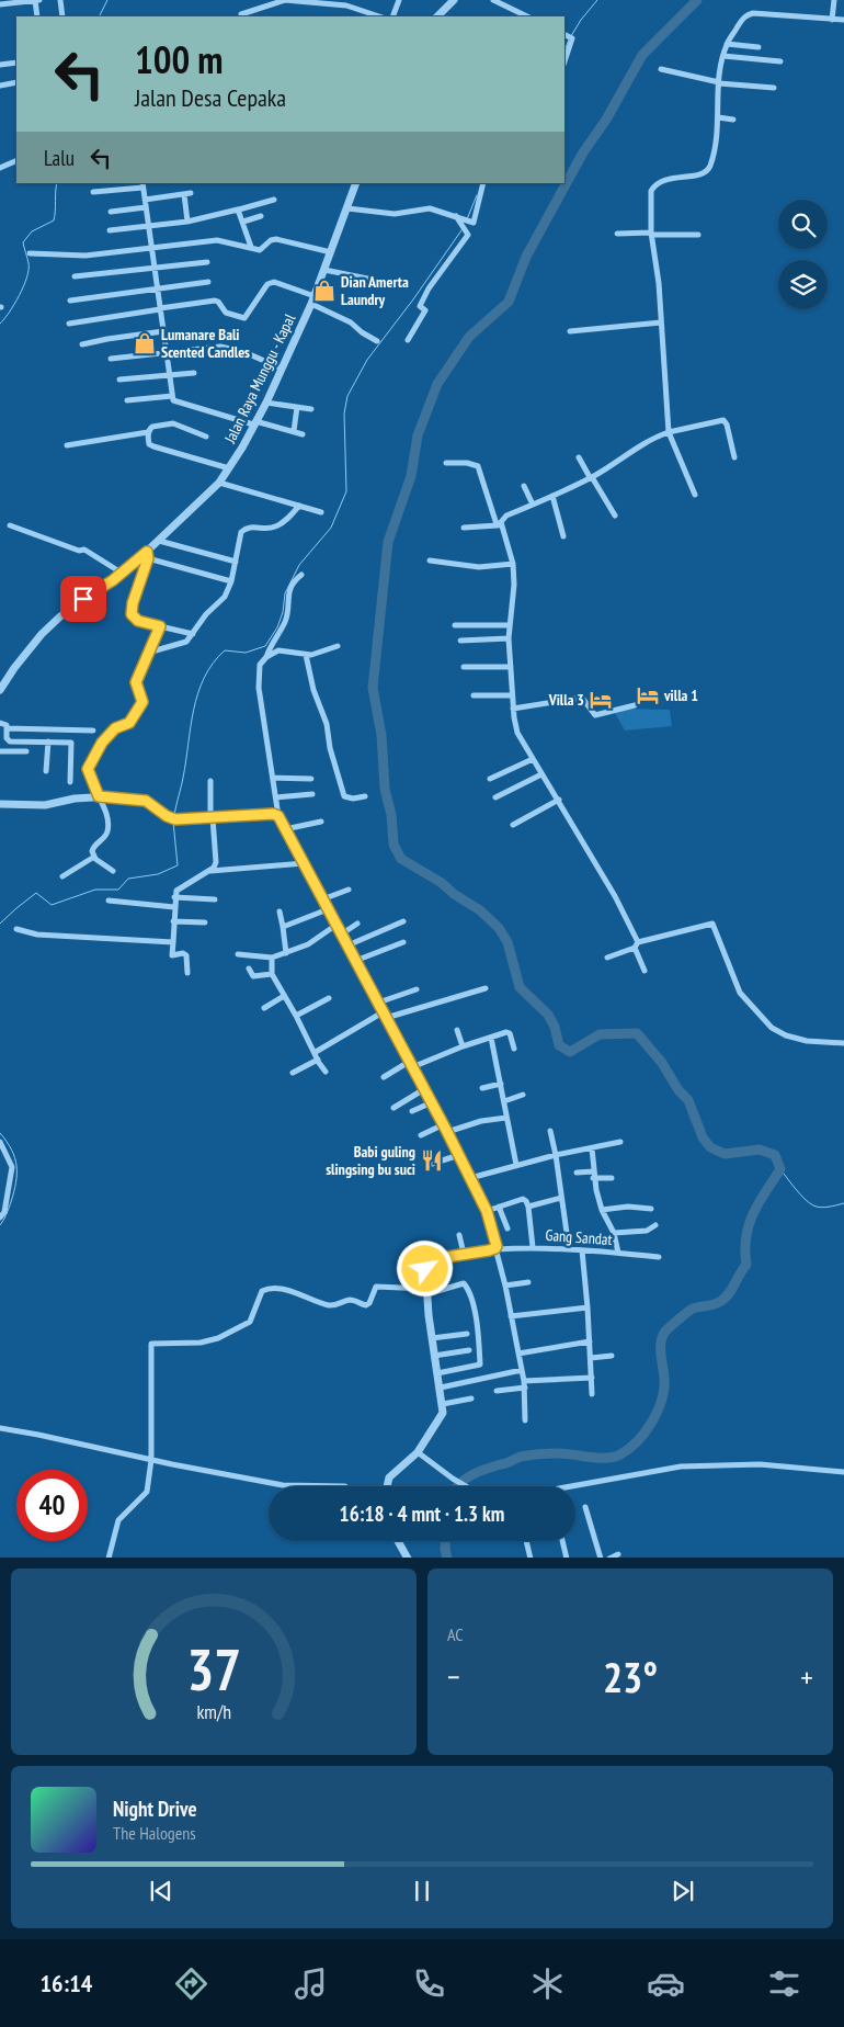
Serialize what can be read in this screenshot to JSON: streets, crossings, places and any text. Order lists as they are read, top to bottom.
{
  "streets": {
    "street": ["Jalan Raya Munggu - Kapal", "Gang Sandat"]
  },
  "places": {
    "shop": ["Dian Amerta Laundry", "Lumanare Bali Scented Candles"],
    "hotel": ["villa 1", "Villa 3"],
    "restaurant": ["Babi guling slingsing bu suci"]
  },
  "page": {
    "turn": ["100 m", "Jalan Desa Cepaka"],
    "then": "Lalu",
    "limit": "40",
    "trip": "16:18 · 4 mnt · 1.3 km",
    "tile": "AC",
    "heat": ["−", "23°", "+"],
    "song": ["Night Drive", "The Halogens"],
    "tabs": "16:14",
    "gauge": ["37", "km/h"]
  }
}
